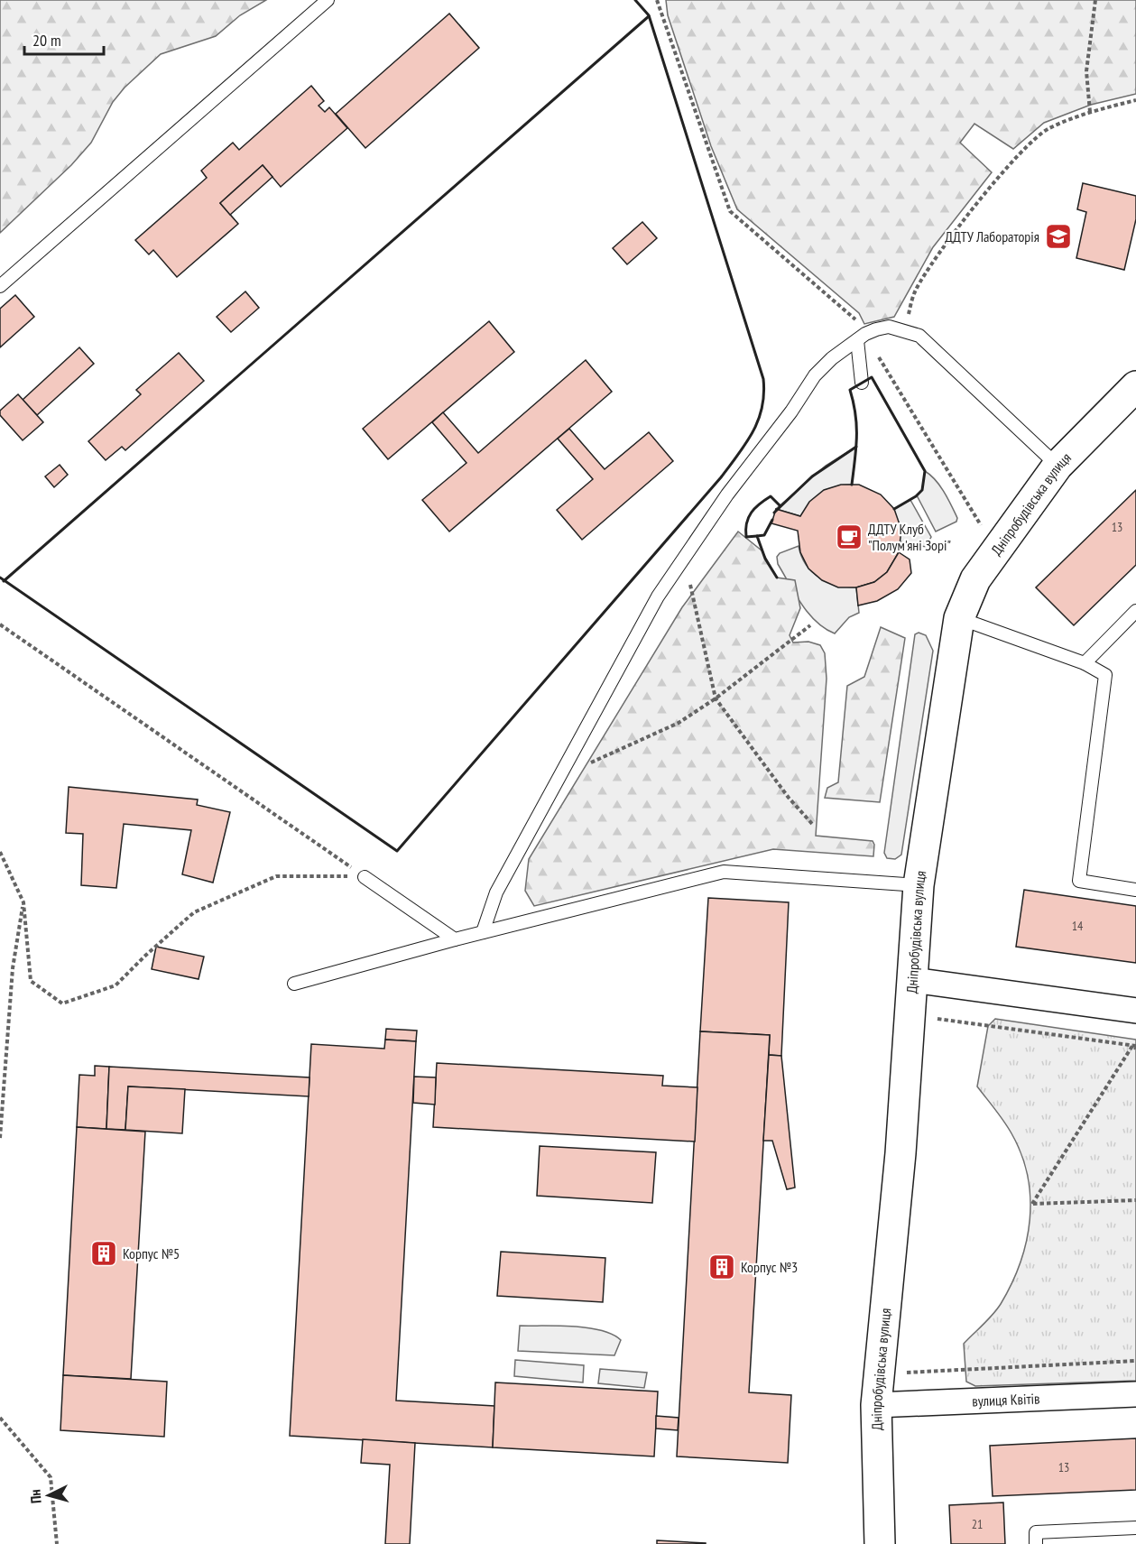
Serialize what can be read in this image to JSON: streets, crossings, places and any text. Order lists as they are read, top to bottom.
{
  "streets": {
    "street": ["Дніпробудівська вулиця", "вулиця Квітів"]
  },
  "crossings": [
    ["Дніпробудівська вулиця", "вулиця Квітів"]
  ],
  "places": {
    "school or university": ["ДДТУ Лабораторія"],
    "cafe": ["ДДТУ Клуб \"Полум'яні Зорі\""],
    "building": ["Корпус №5", "Корпус №3"]
  },
  "house_numbers": [
    "13",
    "14",
    "13",
    "21"
  ],
  "scale_bar": "20 m",
  "north": "left"
}
